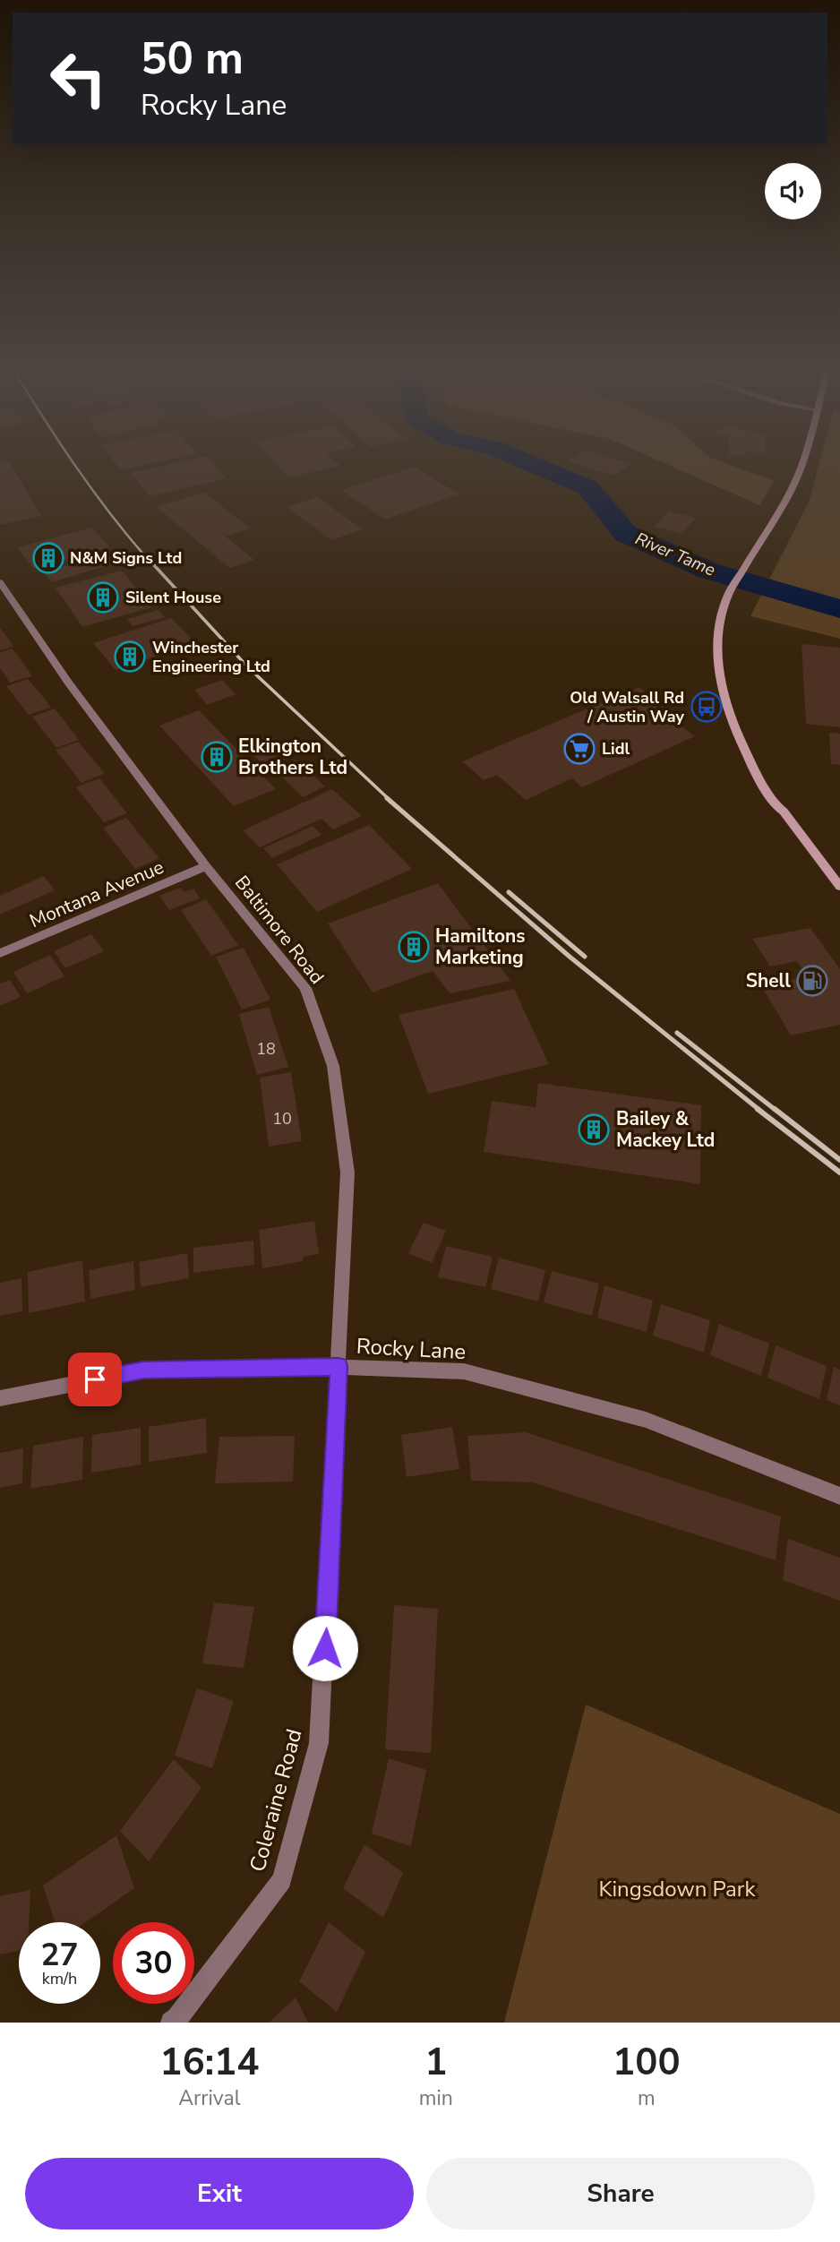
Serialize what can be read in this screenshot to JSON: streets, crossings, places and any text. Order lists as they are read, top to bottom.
{
  "streets": {
    "street": [
      "Montana Avenue",
      "Baltimore Road",
      "Rocky Lane",
      "Coleraine Road"
    ]
  },
  "crossings": [
    ["Montana Avenue", "Baltimore Road"],
    ["Baltimore Road", "Rocky Lane"],
    ["Baltimore Road", "Coleraine Road"],
    ["Rocky Lane", "Coleraine Road"]
  ],
  "water": ["River Tame"],
  "parks": ["Kingsdown Park"],
  "places": {
    "building": [
      "N&M Signs Ltd",
      "Silent House",
      "Winchester Engineering Ltd",
      "Elkington Brothers Ltd",
      "Hamiltons Marketing",
      "Bailey & Mackey Ltd"
    ],
    "bus stop": ["Old Walsall Rd / Austin Way"],
    "supermarket": ["Lidl"],
    "fuel station": ["Shell"]
  },
  "house_numbers": ["18", "10"],
  "page": {
    "turn": ["50 m", "Rocky Lane"],
    "speed": "27 km/h",
    "limit": "30",
    "eta": [
      "16:14",
      "Arrival",
      "1",
      "min",
      "100",
      "m"
    ],
    "buttons": ["Exit", "Share"]
  }
}
